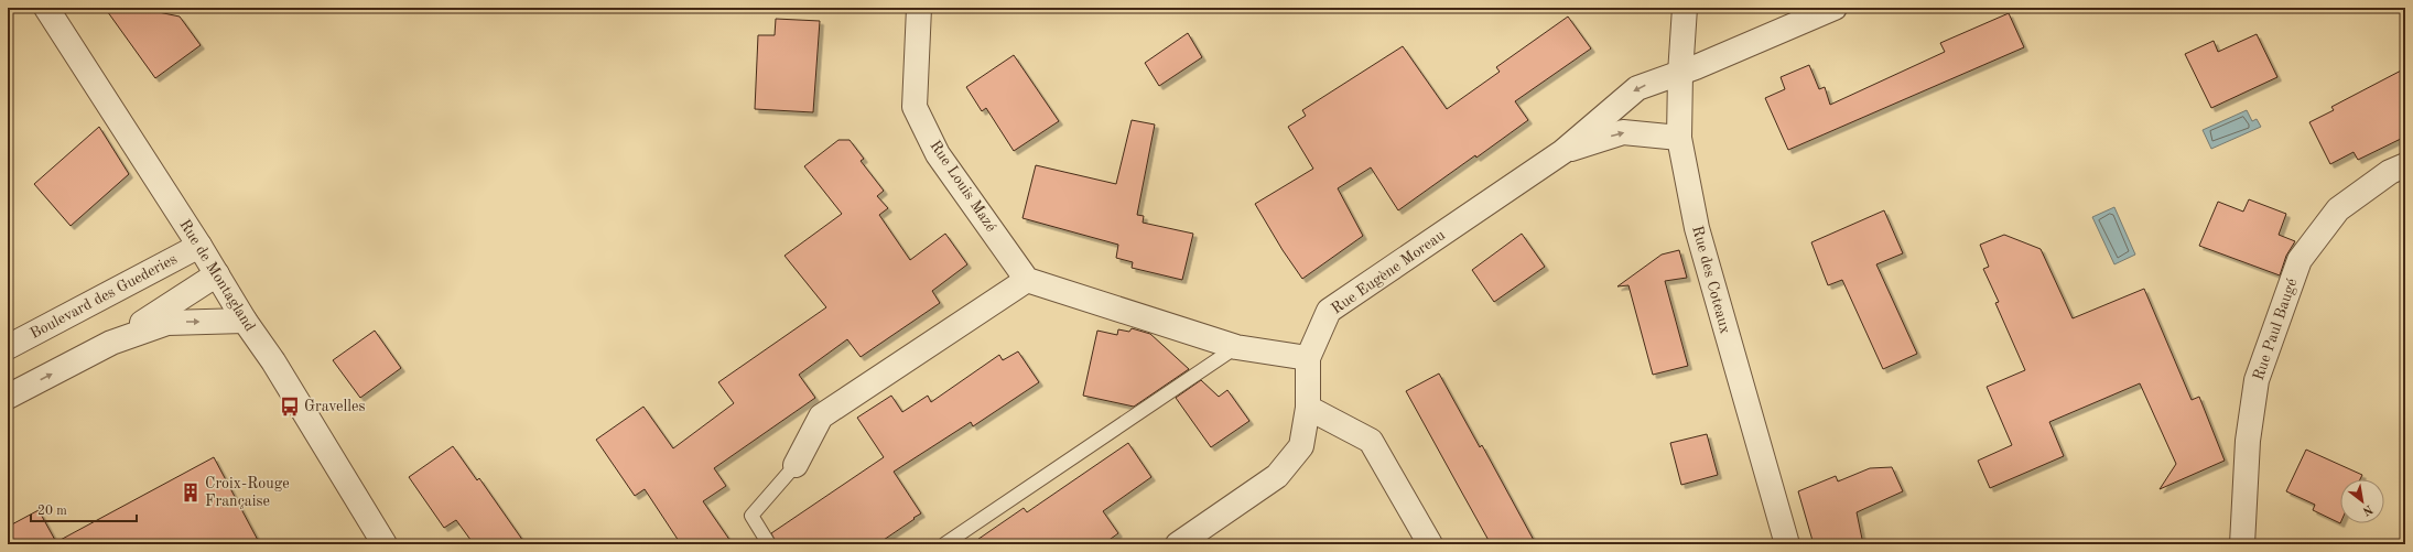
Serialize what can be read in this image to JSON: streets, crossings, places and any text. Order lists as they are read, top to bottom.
{
  "streets": {
    "street": [
      "Rue Louis Mazé",
      "Rue Eugène Moreau",
      "Rue de Montagland",
      "Rue des Coteaux",
      "Boulevard des Guederies",
      "Rue Paul Baugé"
    ]
  },
  "crossings": [
    ["Rue Eugène Moreau", "Rue des Coteaux"],
    ["Rue de Montagland", "Boulevard des Guederies"]
  ],
  "places": {
    "bus stop": ["Gravelles"],
    "building": ["Croix-Rouge Française"]
  },
  "scale_bar": "20 m",
  "north": "bottom right"
}
